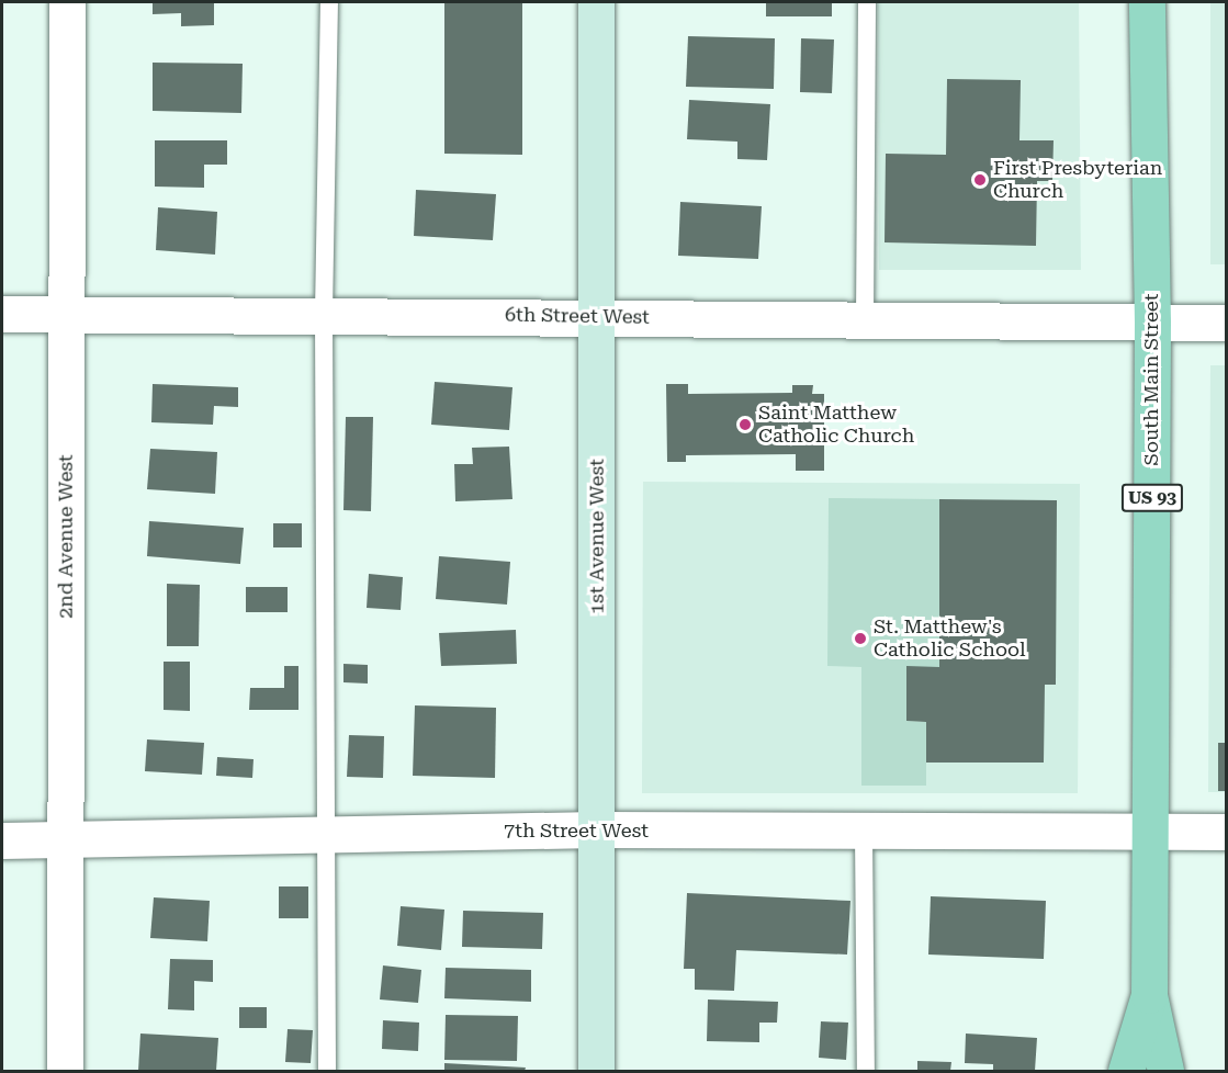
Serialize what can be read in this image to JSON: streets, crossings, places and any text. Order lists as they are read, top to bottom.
{
  "streets": {
    "main road": ["South Main Street", "US 93"],
    "street": [
      "6th Street West",
      "2nd Avenue West",
      "1st Avenue West",
      "7th Street West"
    ]
  },
  "crossings": [
    ["6th Street West", "South Main Street"],
    ["6th Street West", "2nd Avenue West"],
    ["6th Street West", "1st Avenue West"],
    ["South Main Street", "7th Street West"],
    ["2nd Avenue West", "7th Street West"],
    ["1st Avenue West", "7th Street West"]
  ],
  "places": ["First Presbyterian Church", "Saint Matthew Catholic Church", "St. Matthew's Catholic School"]
}
